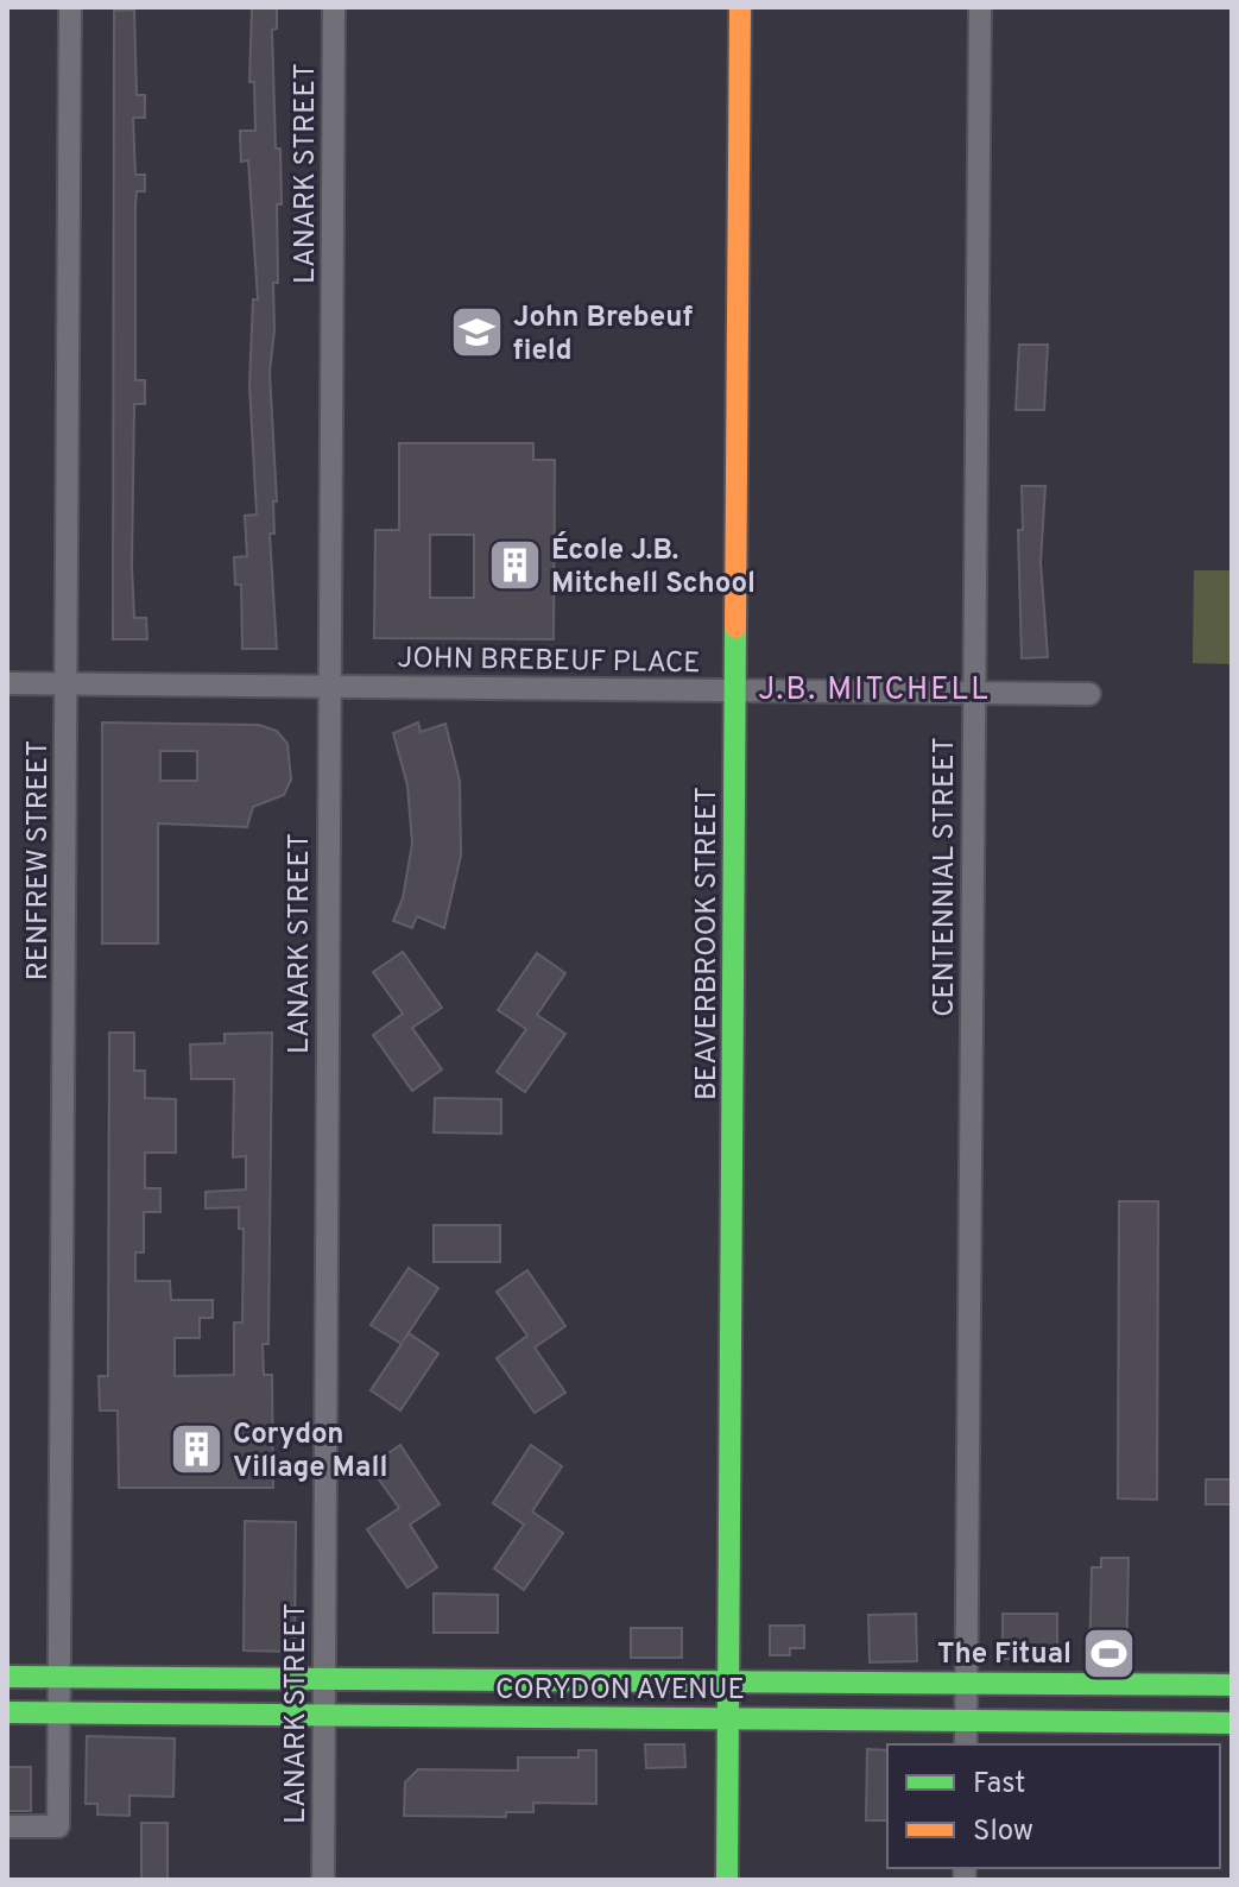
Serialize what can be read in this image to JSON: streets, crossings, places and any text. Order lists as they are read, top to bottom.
{
  "streets": {
    "main road": ["BEAVERBROOK STREET", "CORYDON AVENUE"],
    "street": [
      "LANARK STREET",
      "JOHN BREBEUF PLACE",
      "RENFREW STREET",
      "CENTENNIAL STREET"
    ]
  },
  "crossings": [
    ["LANARK STREET", "JOHN BREBEUF PLACE"],
    ["LANARK STREET", "CORYDON AVENUE"],
    ["JOHN BREBEUF PLACE", "RENFREW STREET"],
    ["JOHN BREBEUF PLACE", "CENTENNIAL STREET"],
    ["JOHN BREBEUF PLACE", "BEAVERBROOK STREET"],
    ["RENFREW STREET", "CORYDON AVENUE"],
    ["CENTENNIAL STREET", "CORYDON AVENUE"],
    ["BEAVERBROOK STREET", "CORYDON AVENUE"]
  ],
  "districts": ["J.B. MITCHELL"],
  "places": {
    "school or university": ["John Brebeuf field"],
    "building": ["École J.B. Mitchell School", "Corydon Village Mall"],
    "sports": ["The Fitual"]
  },
  "legend": ["Fast", "Slow"]
}
